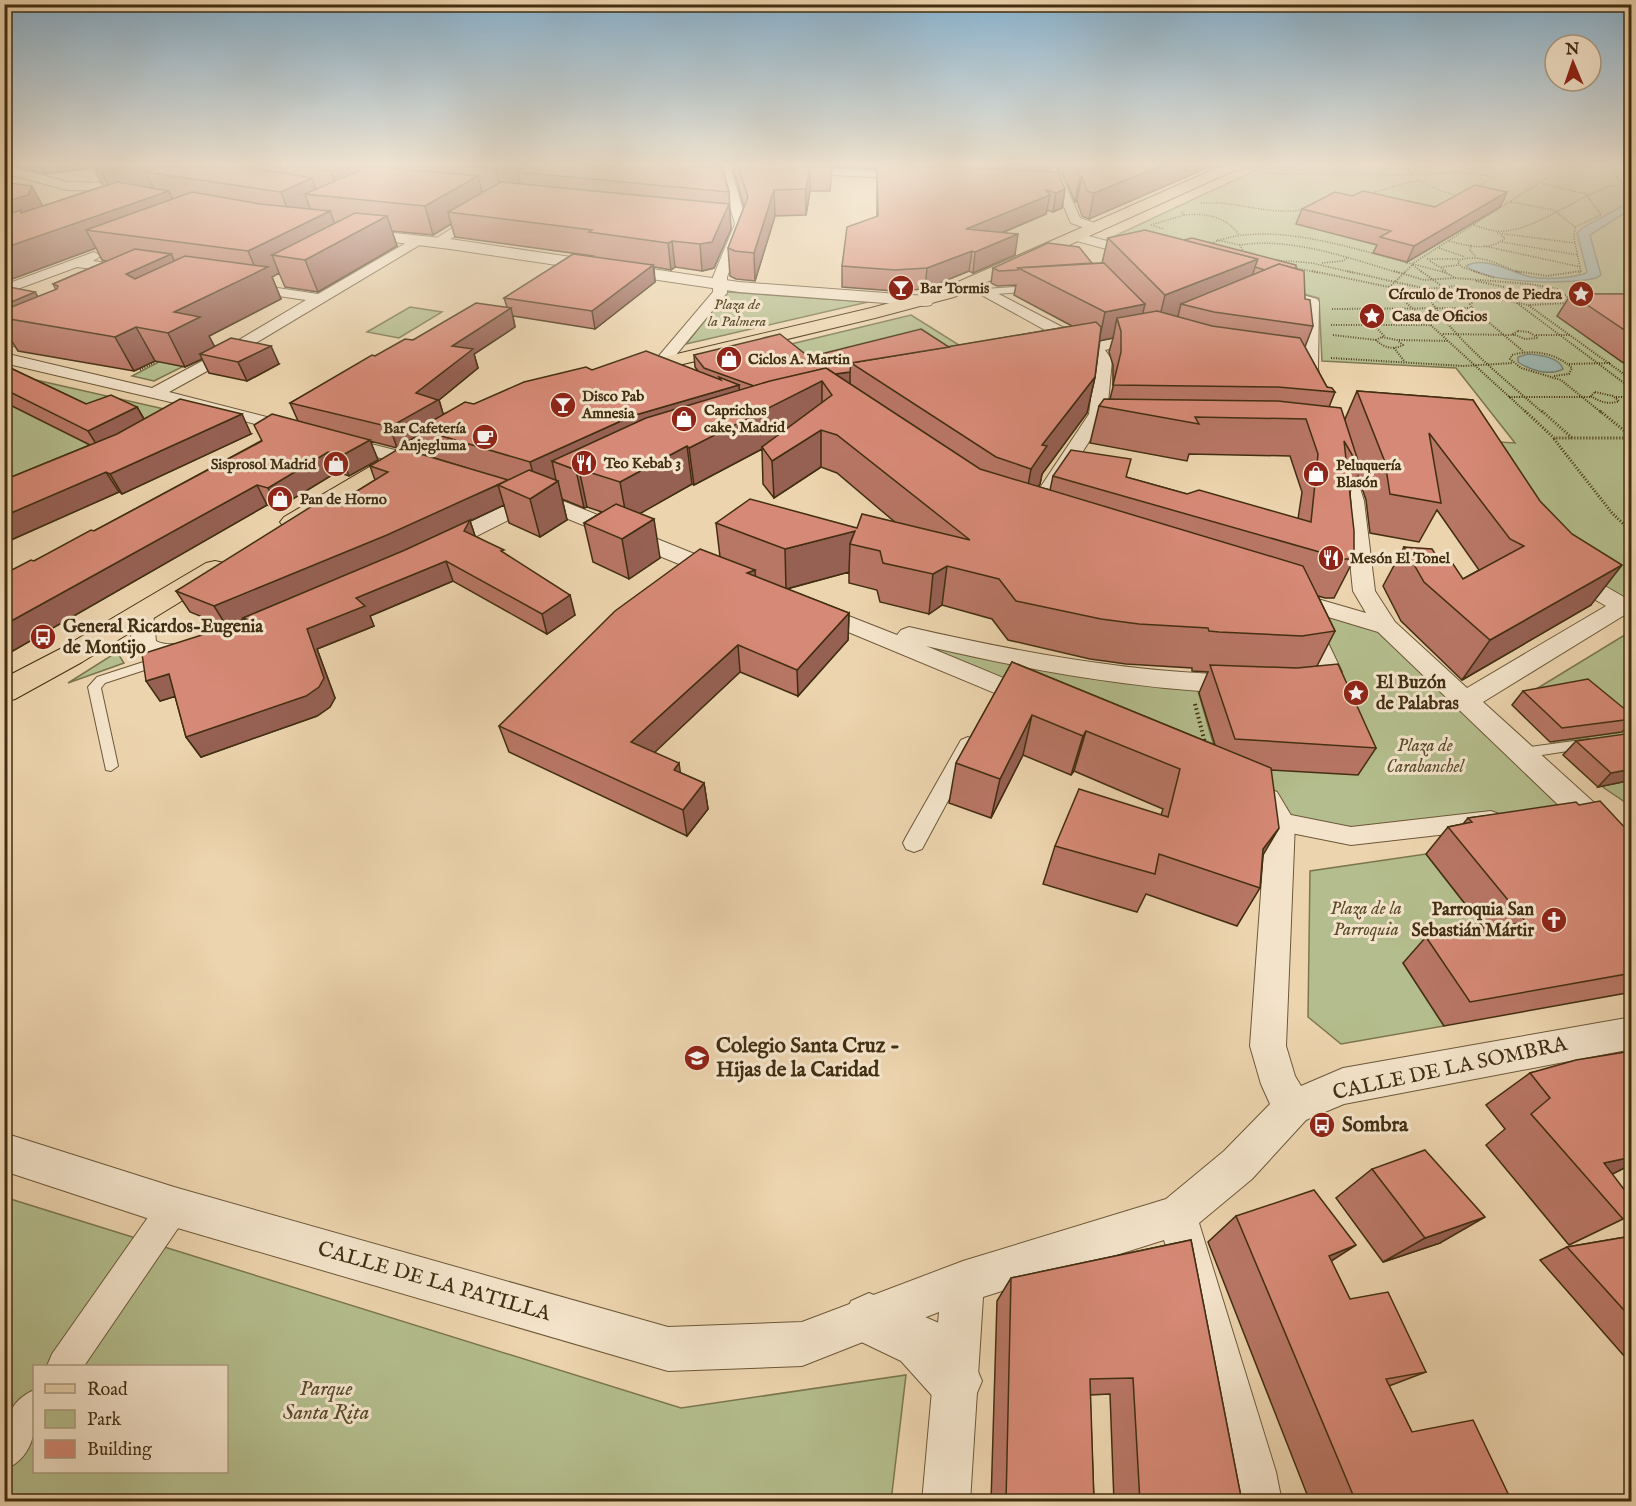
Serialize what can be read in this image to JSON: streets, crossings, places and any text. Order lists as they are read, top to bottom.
{
  "streets": {
    "street": ["CALLE DE LA SOMBRA", "CALLE DE LA PATILLA"]
  },
  "crossings": [
    ["CALLE DE LA SOMBRA", "CALLE DE LA PATILLA"]
  ],
  "parks": [
    "Plaza de la Palmera",
    "Plaza de Carabanchel",
    "Plaza de la Parroquia",
    "Parque Santa Rita"
  ],
  "places": {
    "bar": ["Bar Tormis", "Disco Pab Amnesia"],
    "place": ["Círculo de Tronos de Piedra", "Casa de Oficios", "El Buzón de Palabras"],
    "shop": [
      "Ciclos A. Martin",
      "Caprichos cake, Madrid",
      "Sisprosol Madrid",
      "Peluquería Blasón",
      "Pan de Horno"
    ],
    "cafe": ["Bar Cafetería Anjegluma"],
    "restaurant": ["Teo Kebab 3", "Mesón El Tonel"],
    "bus stop": ["General Ricardos-Eugenia de Montijo", "Sombra"],
    "church": ["Parroquia San Sebastián Mártir"],
    "school or university": ["Colegio Santa Cruz - Hijas de la Caridad"]
  },
  "legend": ["Road", "Park", "Building"],
  "north": "top"
}
